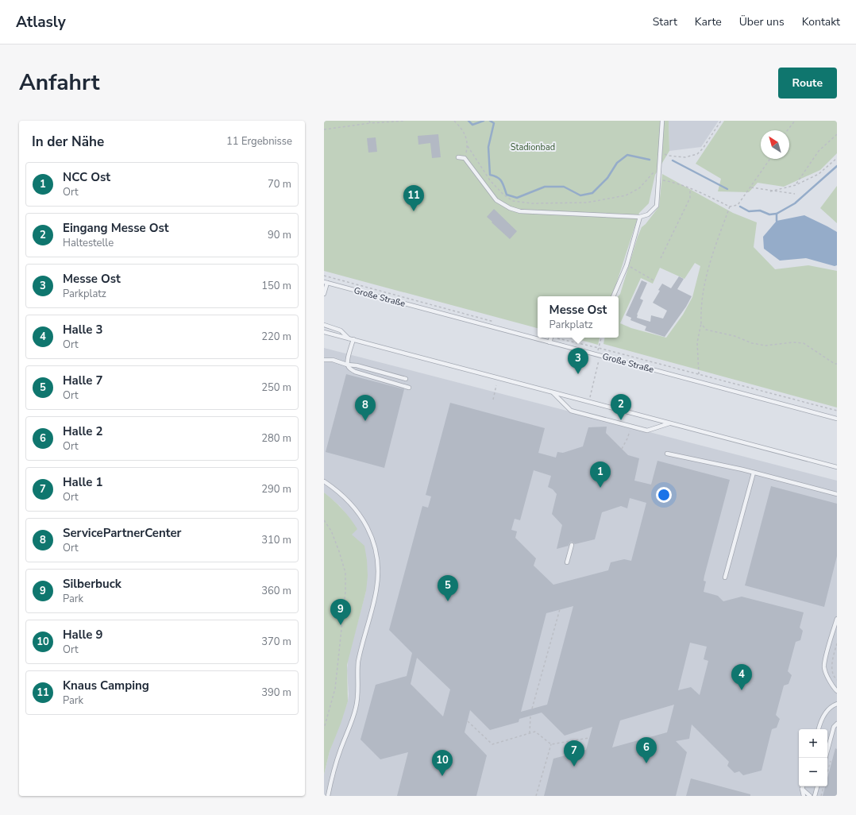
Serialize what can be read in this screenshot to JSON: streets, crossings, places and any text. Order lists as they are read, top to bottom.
{
  "streets": {
    "lane": ["Große Straße"]
  },
  "parks": ["Stadionbad"],
  "north": "top left",
  "page": {
    "header": "Atlasly",
    "nav": [
      "Start",
      "Karte",
      "Über uns",
      "Kontakt"
    ],
    "title": "Anfahrt",
    "buttons": "Route",
    "heading": ["In der Nähe", "11 Ergebnisse"],
    "list": [
      {
        "mark": "1",
        "name": "NCC Ost",
        "note": "Ort",
        "value": "70 m"
      },
      {
        "mark": "2",
        "name": "Eingang Messe Ost",
        "note": "Haltestelle",
        "value": "90 m"
      },
      {
        "mark": "3",
        "name": "Messe Ost",
        "note": "Parkplatz",
        "value": "150 m"
      },
      {
        "mark": "4",
        "name": "Halle 3",
        "note": "Ort",
        "value": "220 m"
      },
      {
        "mark": "5",
        "name": "Halle 7",
        "note": "Ort",
        "value": "250 m"
      },
      {
        "mark": "6",
        "name": "Halle 2",
        "note": "Ort",
        "value": "280 m"
      },
      {
        "mark": "7",
        "name": "Halle 1",
        "note": "Ort",
        "value": "290 m"
      },
      {
        "mark": "8",
        "name": "ServicePartnerCenter",
        "note": "Ort",
        "value": "310 m"
      },
      {
        "mark": "9",
        "name": "Silberbuck",
        "note": "Park",
        "value": "360 m"
      },
      {
        "mark": "10",
        "name": "Halle 9",
        "note": "Ort",
        "value": "370 m"
      },
      {
        "mark": "11",
        "name": "Knaus Camping",
        "note": "Park",
        "value": "390 m"
      }
    ],
    "pins": [
      "11",
      "3",
      "2",
      "8",
      "1",
      "5",
      "9",
      "4",
      "6",
      "7",
      "10"
    ],
    "popup": ["Messe Ost", "Parkplatz"],
    "map_buttons": ["+", "−"]
  }
}
